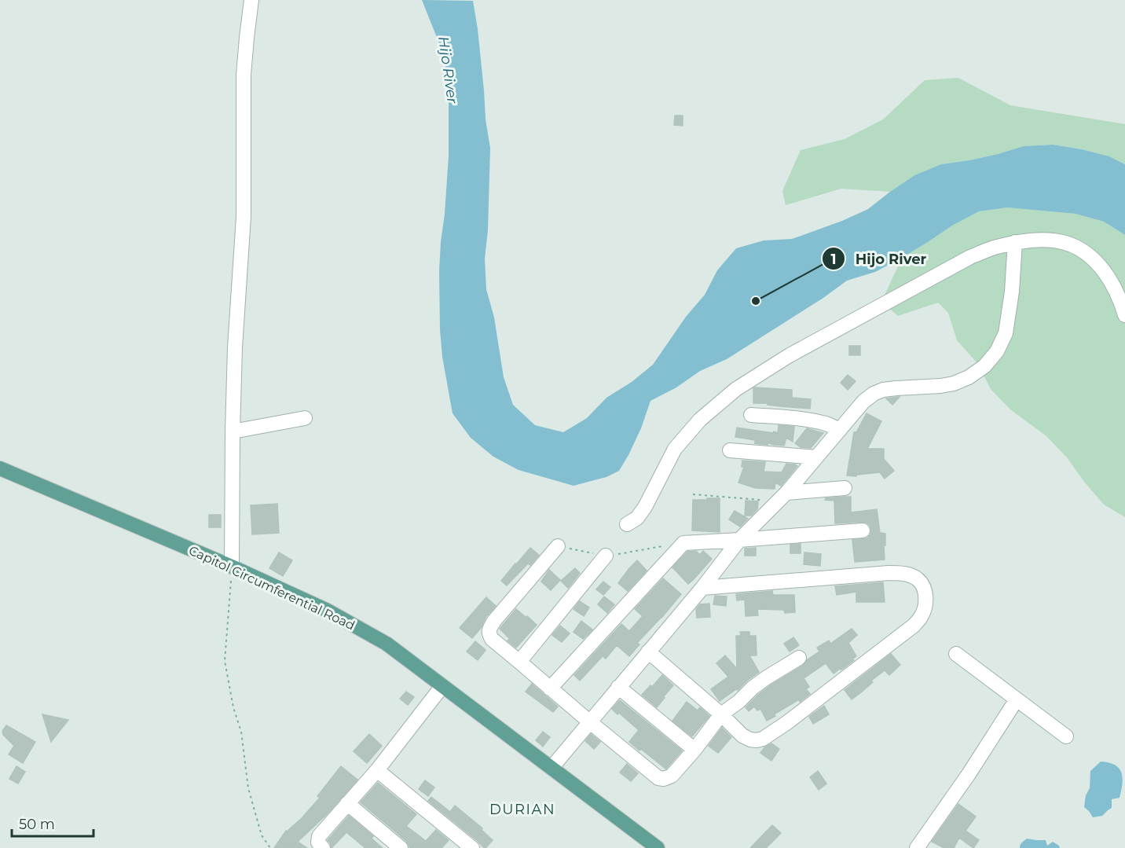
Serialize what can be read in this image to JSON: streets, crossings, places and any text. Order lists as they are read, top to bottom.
{
  "streets": {
    "main road": ["Capitol Circumferential Road"]
  },
  "districts": ["DURIAN"],
  "water": ["Hijo River"],
  "places": ["Hijo River"],
  "scale_bar": "50 m"
}
